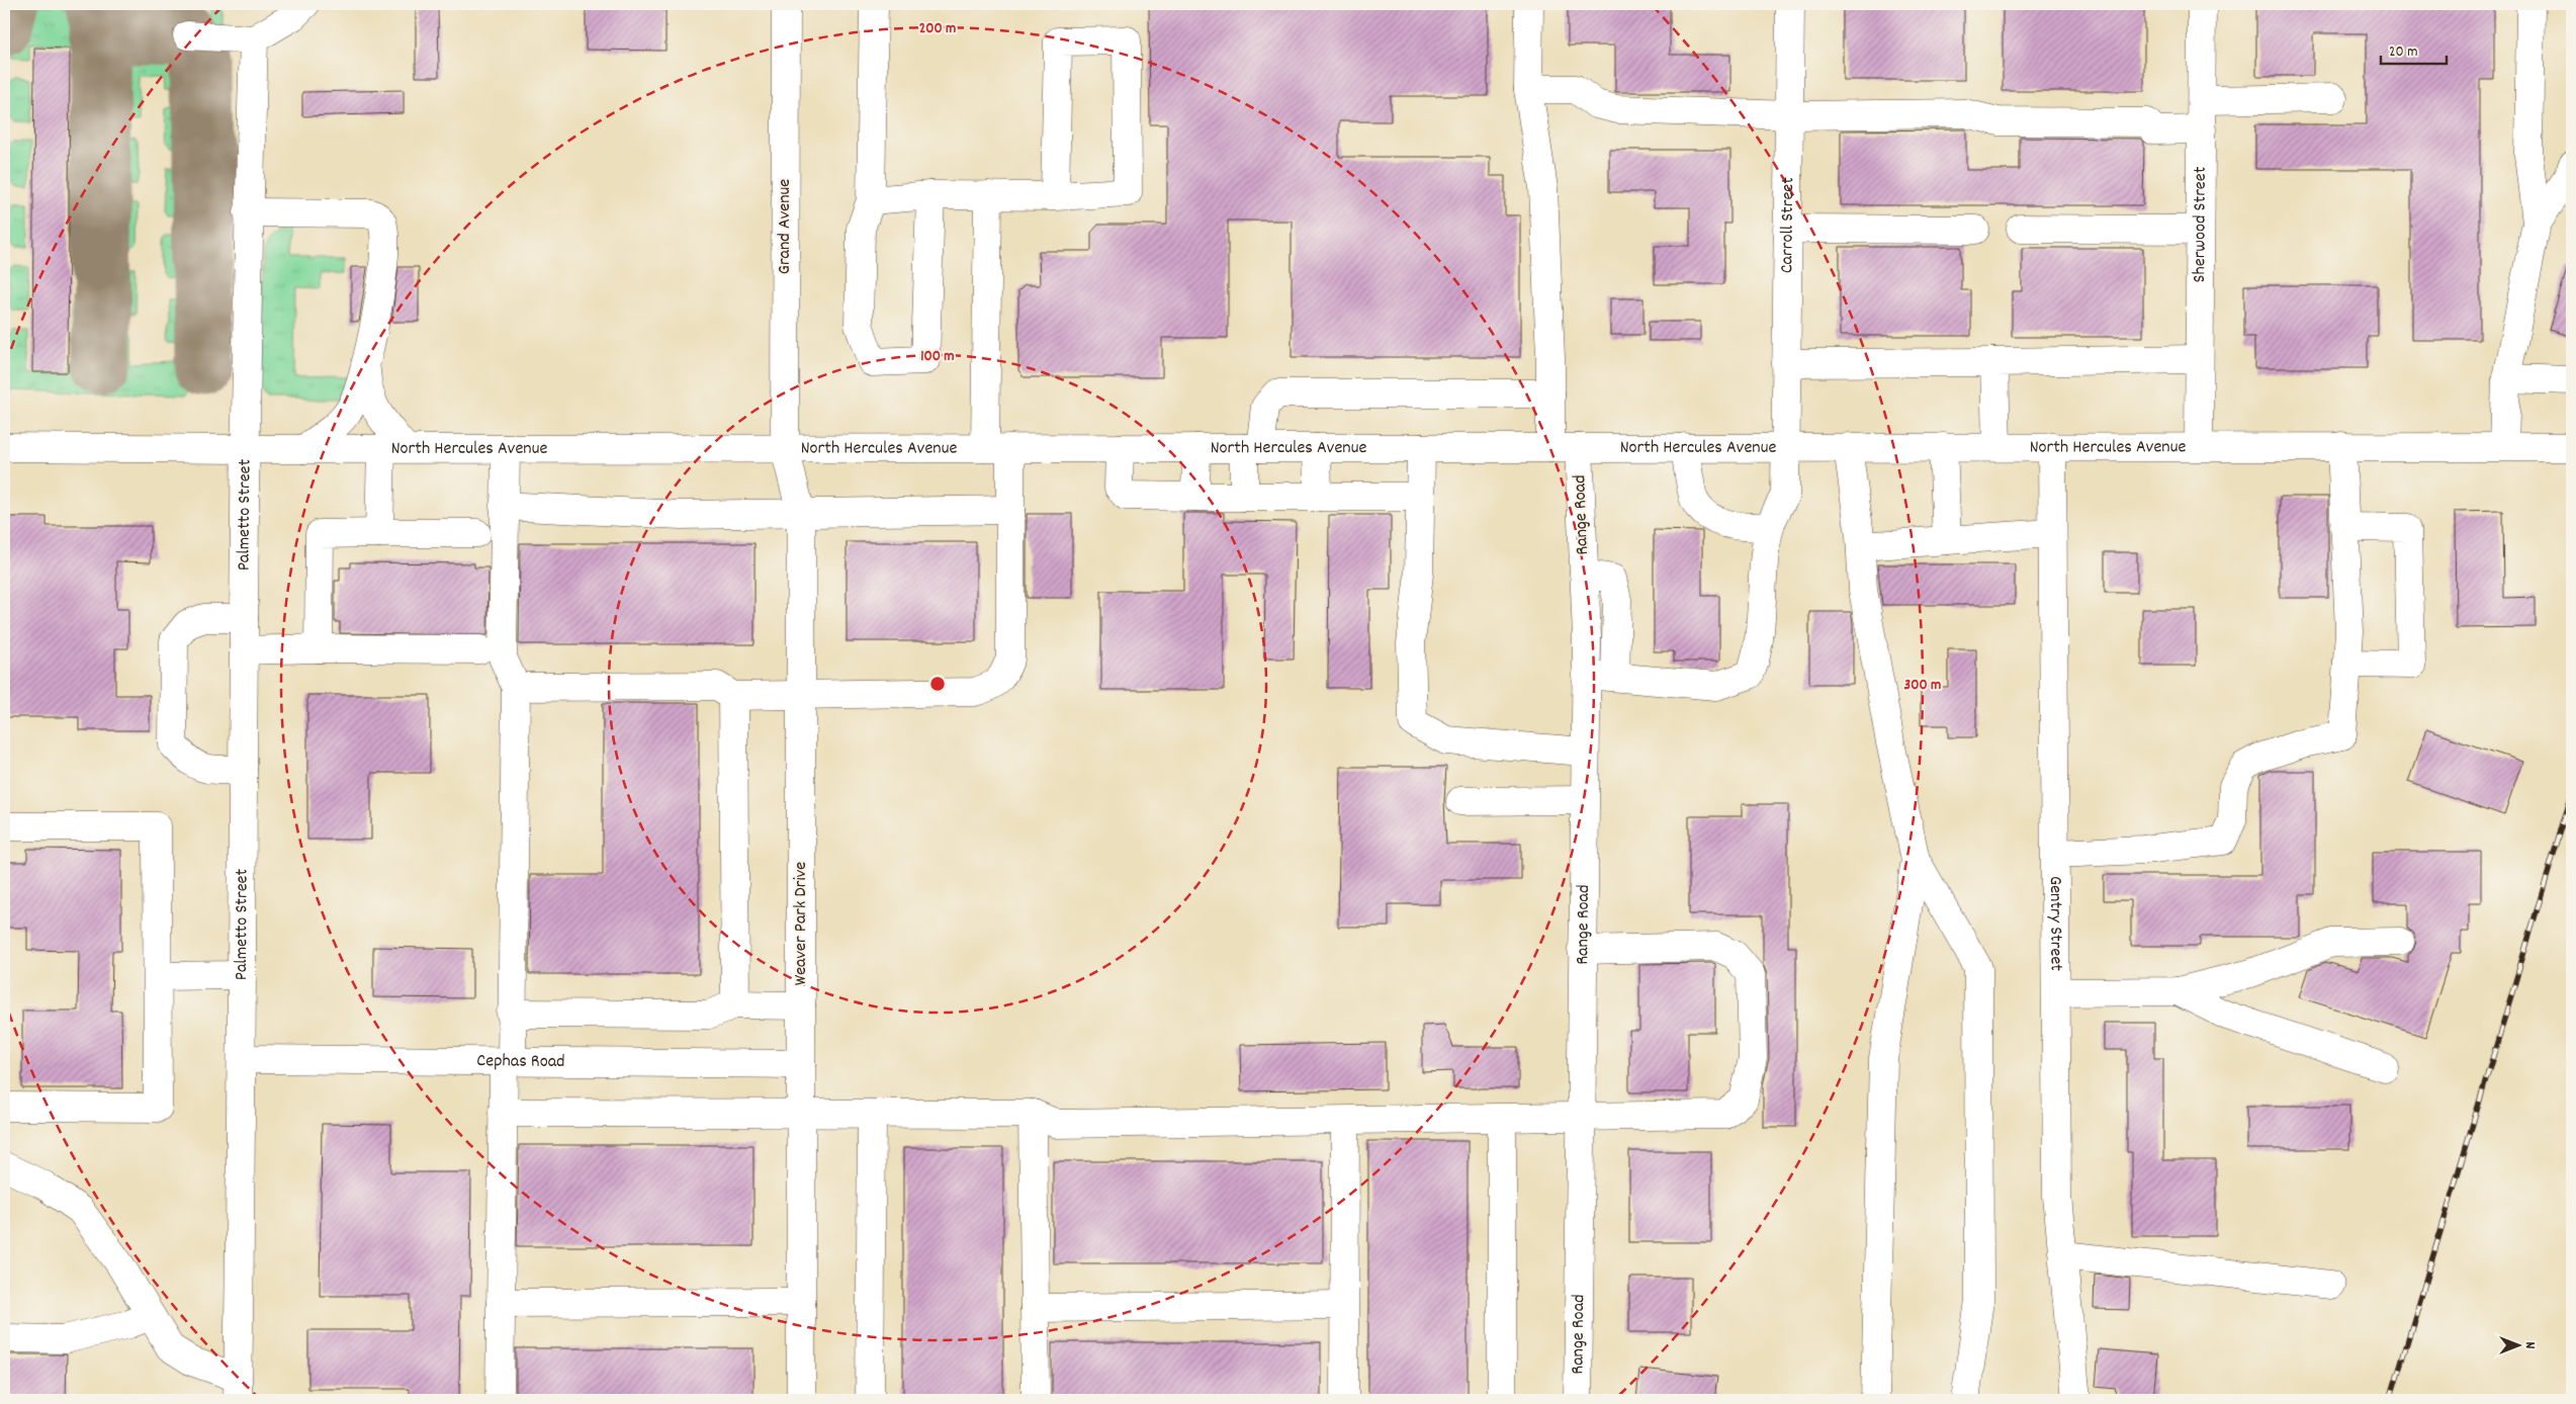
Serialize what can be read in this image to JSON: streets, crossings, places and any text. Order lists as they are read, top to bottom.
{
  "streets": {
    "street": [
      "Carroll Street",
      "Sherwood Street",
      "Grand Avenue",
      "North Hercules Avenue",
      "Palmetto Street",
      "Range Road",
      "Weaver Park Drive",
      "Gentry Street",
      "Cephas Road"
    ]
  },
  "crossings": [
    ["Carroll Street", "North Hercules Avenue"],
    ["Carroll Street", "Range Road"],
    ["Sherwood Street", "North Hercules Avenue"],
    ["Grand Avenue", "North Hercules Avenue"],
    ["Grand Avenue", "Weaver Park Drive"],
    ["North Hercules Avenue", "Palmetto Street"],
    ["North Hercules Avenue", "Range Road"],
    ["North Hercules Avenue", "Weaver Park Drive"],
    ["North Hercules Avenue", "Gentry Street"],
    ["Palmetto Street", "Cephas Road"],
    ["Weaver Park Drive", "Cephas Road"]
  ],
  "scale_bar": "20 m",
  "north": "right",
  "rings": ["200 m", "100 m", "300 m"]
}
